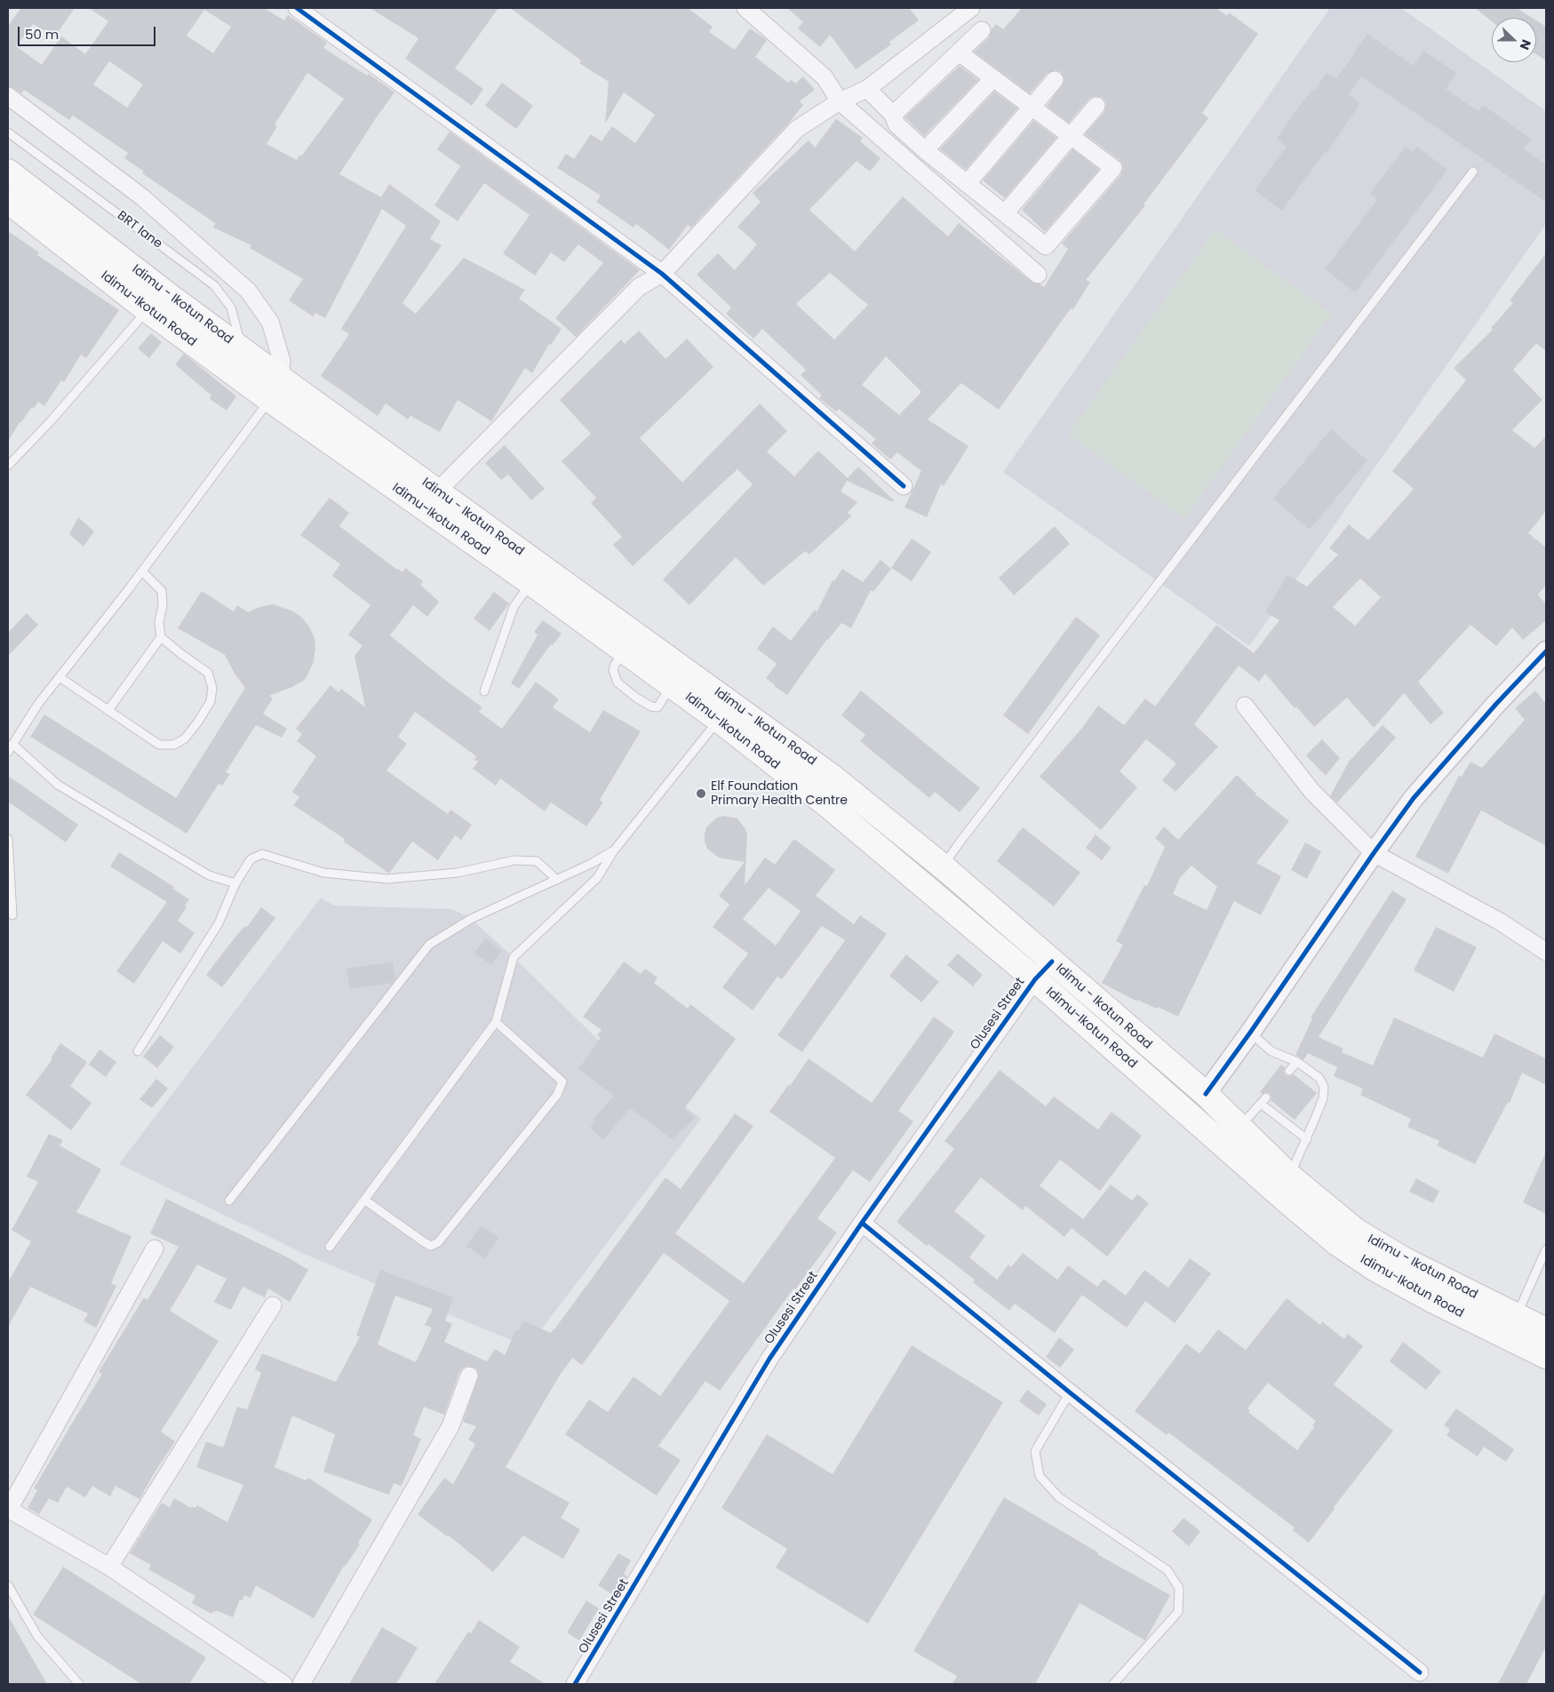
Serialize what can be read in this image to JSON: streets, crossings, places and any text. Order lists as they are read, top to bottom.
{
  "streets": {
    "main road": ["Idimu - Ikotun Road", "Idimu-Ikotun Road"],
    "street": ["Olusesi Street"],
    "lane": ["BRT lane"]
  },
  "crossings": [
    ["BRT lane", "Idimu - Ikotun Road"],
    ["Idimu - Ikotun Road", "Idimu-Ikotun Road"],
    ["Idimu - Ikotun Road", "Olusesi Street"],
    ["Idimu-Ikotun Road", "Olusesi Street"]
  ],
  "places": ["Elf Foundation Primary Health Centre"],
  "scale_bar": "50 m",
  "north": "right"
}
